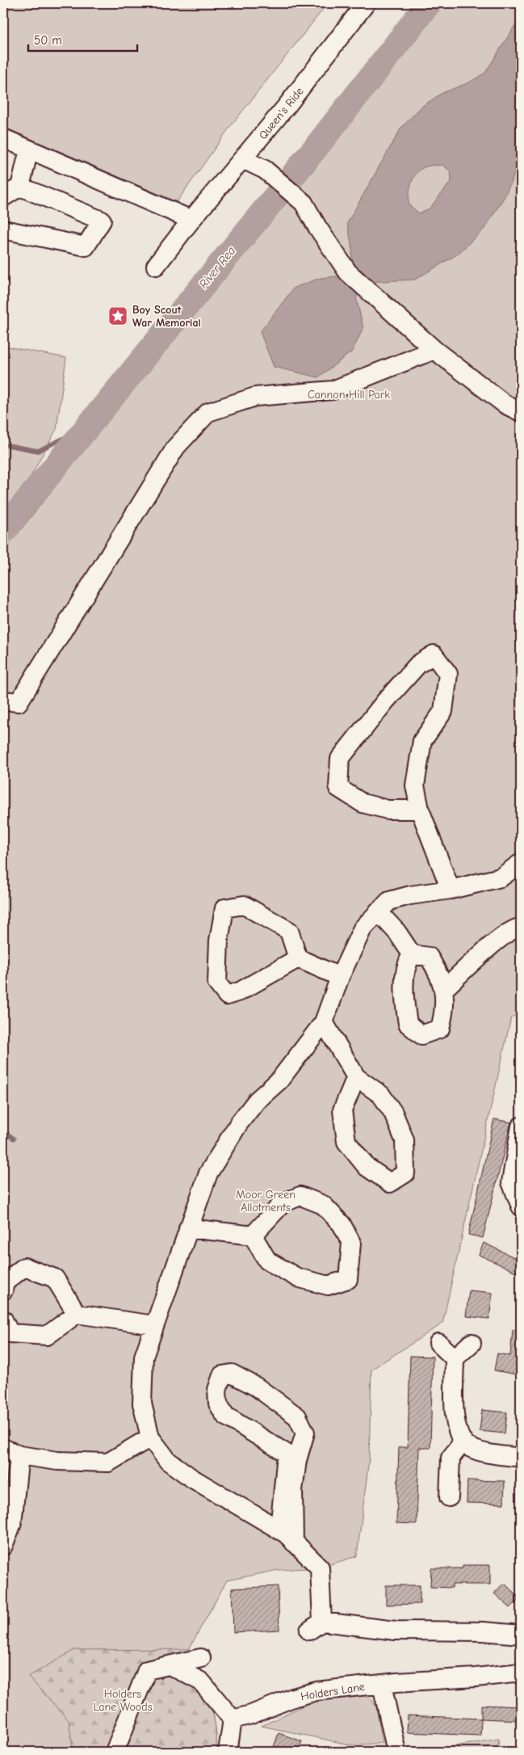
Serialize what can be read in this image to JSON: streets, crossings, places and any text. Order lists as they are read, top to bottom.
{
  "streets": {
    "street": ["Queen's Ride", "Holders Lane"]
  },
  "water": ["River Rea"],
  "parks": ["Cannon Hill Park", "Moor Green Allotments", "Holders Lane Woods"],
  "places": {
    "place": ["Boy Scout War Memorial"]
  },
  "scale_bar": "50 m"
}
